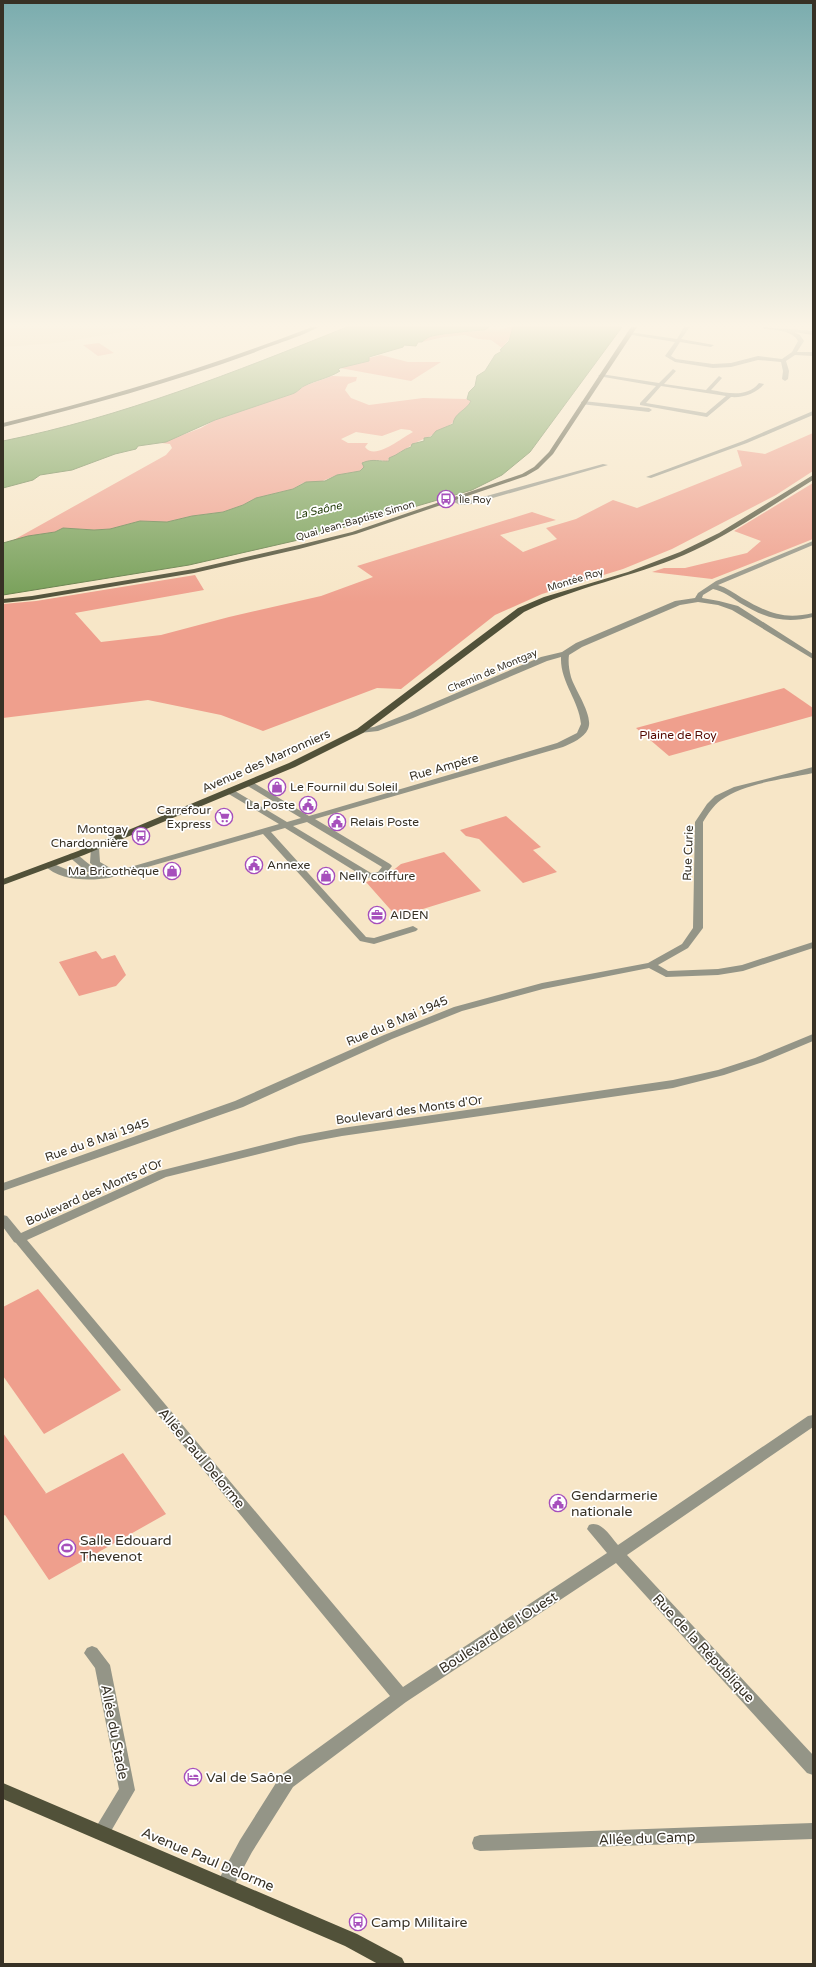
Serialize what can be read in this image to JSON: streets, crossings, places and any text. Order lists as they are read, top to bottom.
{
  "streets": {
    "main road": [
      "Quai Jean-Baptiste Simon",
      "Montée Roy",
      "Avenue des Marronniers",
      "Avenue Paul Delorme"
    ],
    "street": [
      "Chemin de Montgay",
      "Rue Ampère",
      "Rue Curie",
      "Rue du 8 Mai 1945",
      "Boulevard des Monts d'Or",
      "Allée Paul Delorme",
      "Boulevard de l'Ouest",
      "Rue de la République",
      "Allée du Stade",
      "Allée du Camp"
    ]
  },
  "crossings": [
    ["Montée Roy", "Chemin de Montgay"],
    ["Montée Roy", "Avenue des Marronniers"],
    ["Chemin de Montgay", "Avenue des Marronniers"],
    ["Chemin de Montgay", "Rue Ampère"],
    ["Avenue des Marronniers", "Rue Ampère"],
    ["Rue Curie", "Rue du 8 Mai 1945"],
    ["Boulevard des Monts d'Or", "Allée Paul Delorme"],
    ["Allée Paul Delorme", "Boulevard de l'Ouest"],
    ["Boulevard de l'Ouest", "Rue de la République"],
    ["Boulevard de l'Ouest", "Avenue Paul Delorme"],
    ["Allée du Stade", "Avenue Paul Delorme"]
  ],
  "water": ["La Saône"],
  "parks": ["Plaine de Roy"],
  "places": {
    "bus stop": ["Île Roy", "Montgay Chardonnière", "Camp Militaire"],
    "shop": ["Le Fournil du Soleil", "Ma Bricothèque", "Nelly coiffure"],
    "public building": [
      "La Poste",
      "Relais Poste",
      "Annexe",
      "Gendarmerie nationale"
    ],
    "supermarket": ["Carrefour Express"],
    "office": ["AIDEN"],
    "sports": ["Salle Edouard Thevenot"],
    "hotel": ["Val de Saône"]
  }
}
